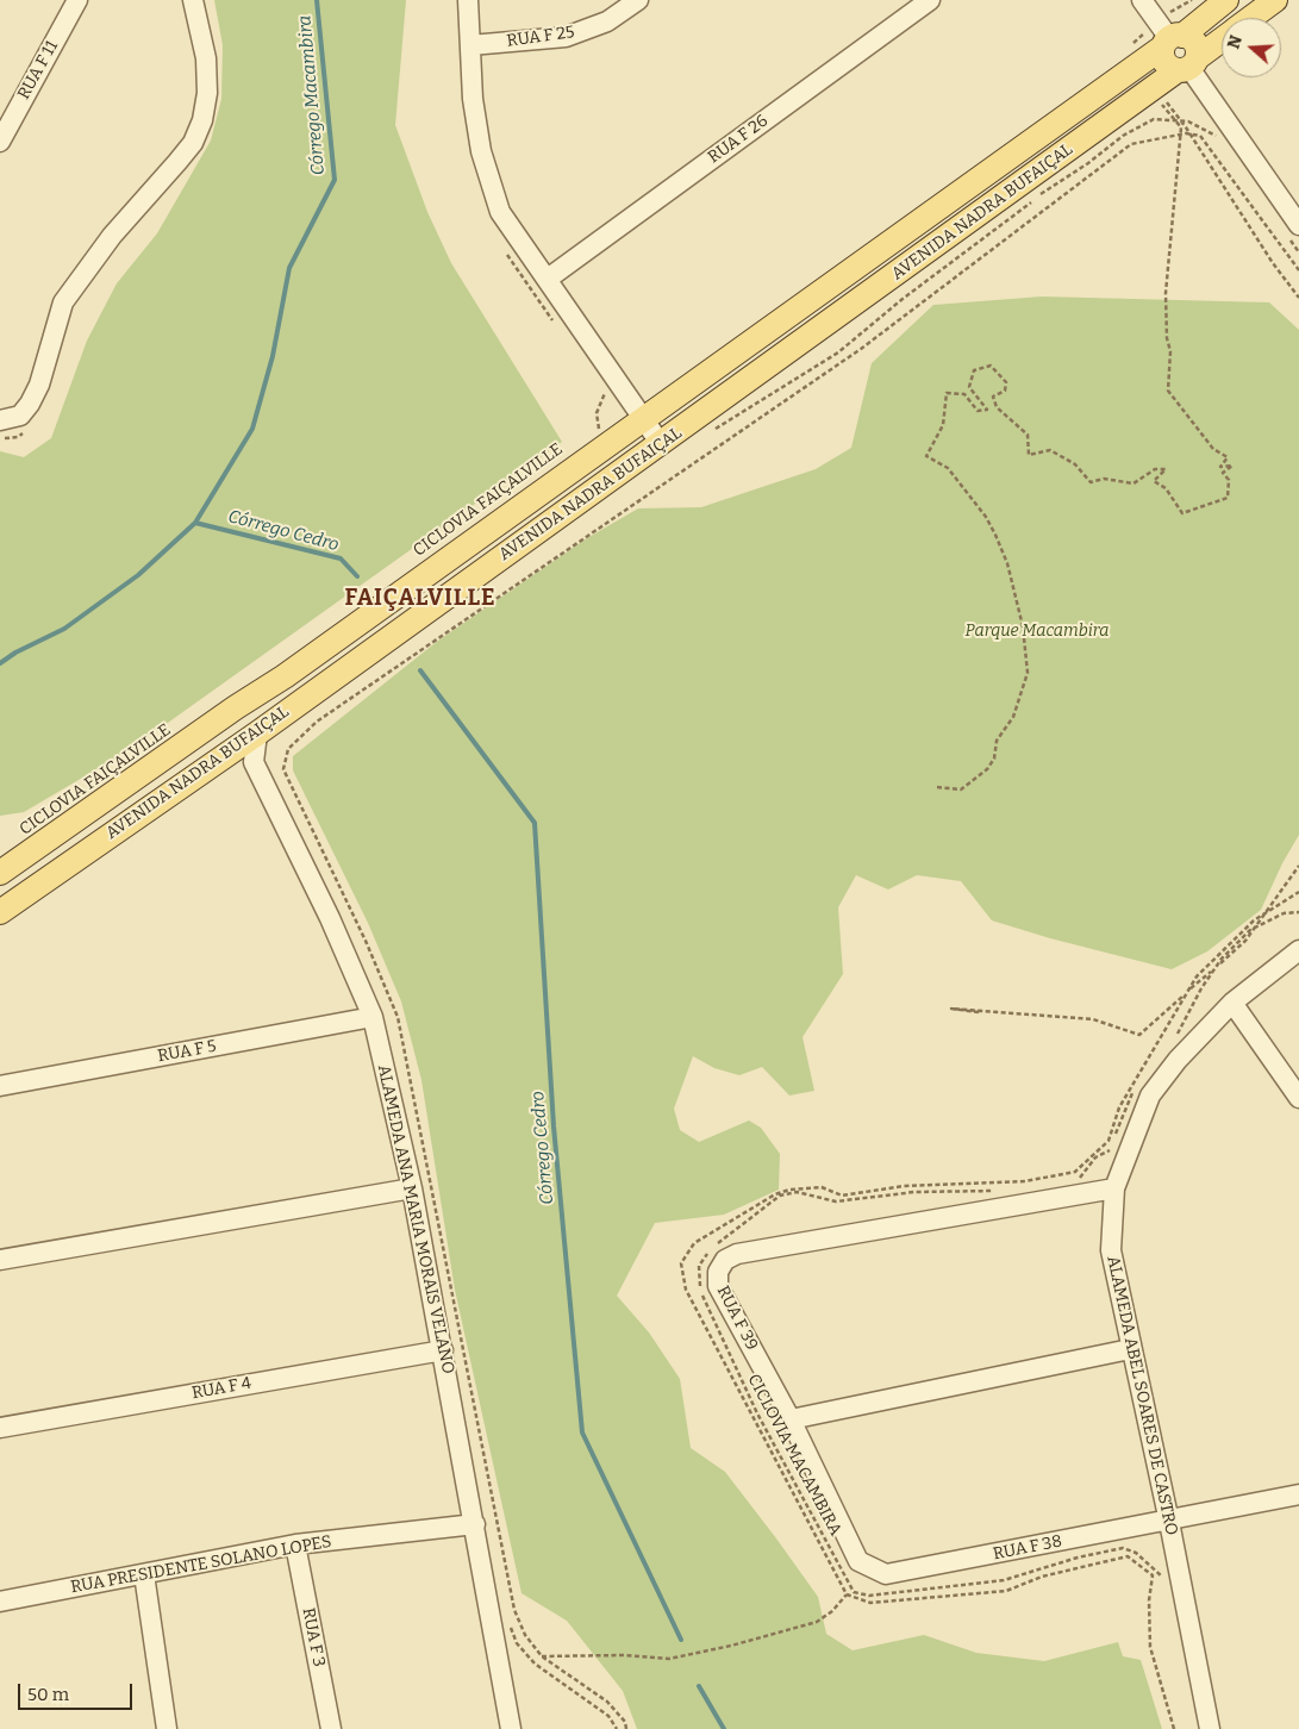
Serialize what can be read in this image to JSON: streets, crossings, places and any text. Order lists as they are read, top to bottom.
{
  "streets": {
    "main road": ["AVENIDA NADRA BUFAIÇAL"],
    "street": [
      "RUA F 25",
      "RUA F 11",
      "RUA F 26",
      "RUA F 5",
      "ALAMEDA ANA MARIA MORAIS VELANO",
      "RUA F 39",
      "RUA F 4",
      "ALAMEDA ABEL SOARES DE CASTRO",
      "RUA F 38",
      "RUA PRESIDENTE SOLANO LOPES",
      "RUA F 3"
    ],
    "path": ["CICLOVIA MACAMBIRA"]
  },
  "crossings": [
    ["AVENIDA NADRA BUFAIÇAL", "ALAMEDA ANA MARIA MORAIS VELANO"],
    ["RUA F 5", "ALAMEDA ANA MARIA MORAIS VELANO"],
    ["ALAMEDA ANA MARIA MORAIS VELANO", "RUA F 4"],
    ["ALAMEDA ANA MARIA MORAIS VELANO", "RUA PRESIDENTE SOLANO LOPES"],
    ["RUA F 39", "ALAMEDA ABEL SOARES DE CASTRO"],
    ["RUA F 39", "RUA F 38"],
    ["ALAMEDA ABEL SOARES DE CASTRO", "RUA F 38"],
    ["RUA PRESIDENTE SOLANO LOPES", "RUA F 3"]
  ],
  "districts": ["FAIÇALVILLE"],
  "water": ["Córrego Macambira", "Córrego Cedro"],
  "parks": ["Parque Macambira"],
  "scale_bar": "50 m",
  "north": "left"
}
